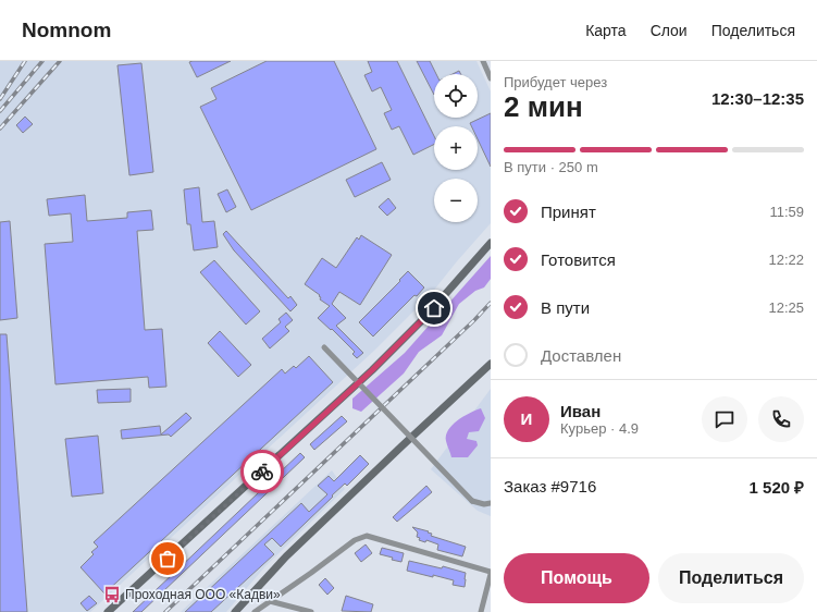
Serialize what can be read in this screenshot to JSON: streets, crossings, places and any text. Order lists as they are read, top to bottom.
{
  "places": {
    "bus stop": ["Проходная ООО «Кадви»"]
  },
  "page": {
    "header": "Nomnom",
    "nav": ["Карта", "Слои", "Поделиться"],
    "heading": ["2 мин", "Прибудет через", "12:30–12:35"],
    "panel": [
      "Иван",
      "Курьер · 4.9",
      "Заказ #9716",
      "1 520 ₽"
    ],
    "map_buttons": ["+", "−"],
    "bar": "В пути · 250 m",
    "list": [
      ["Принят", "11:59"],
      ["Готовится", "12:22"],
      ["В пути", "12:25"],
      "Доставлен"
    ],
    "round": "И",
    "buttons": ["Помощь", "Поделиться"]
  }
}
